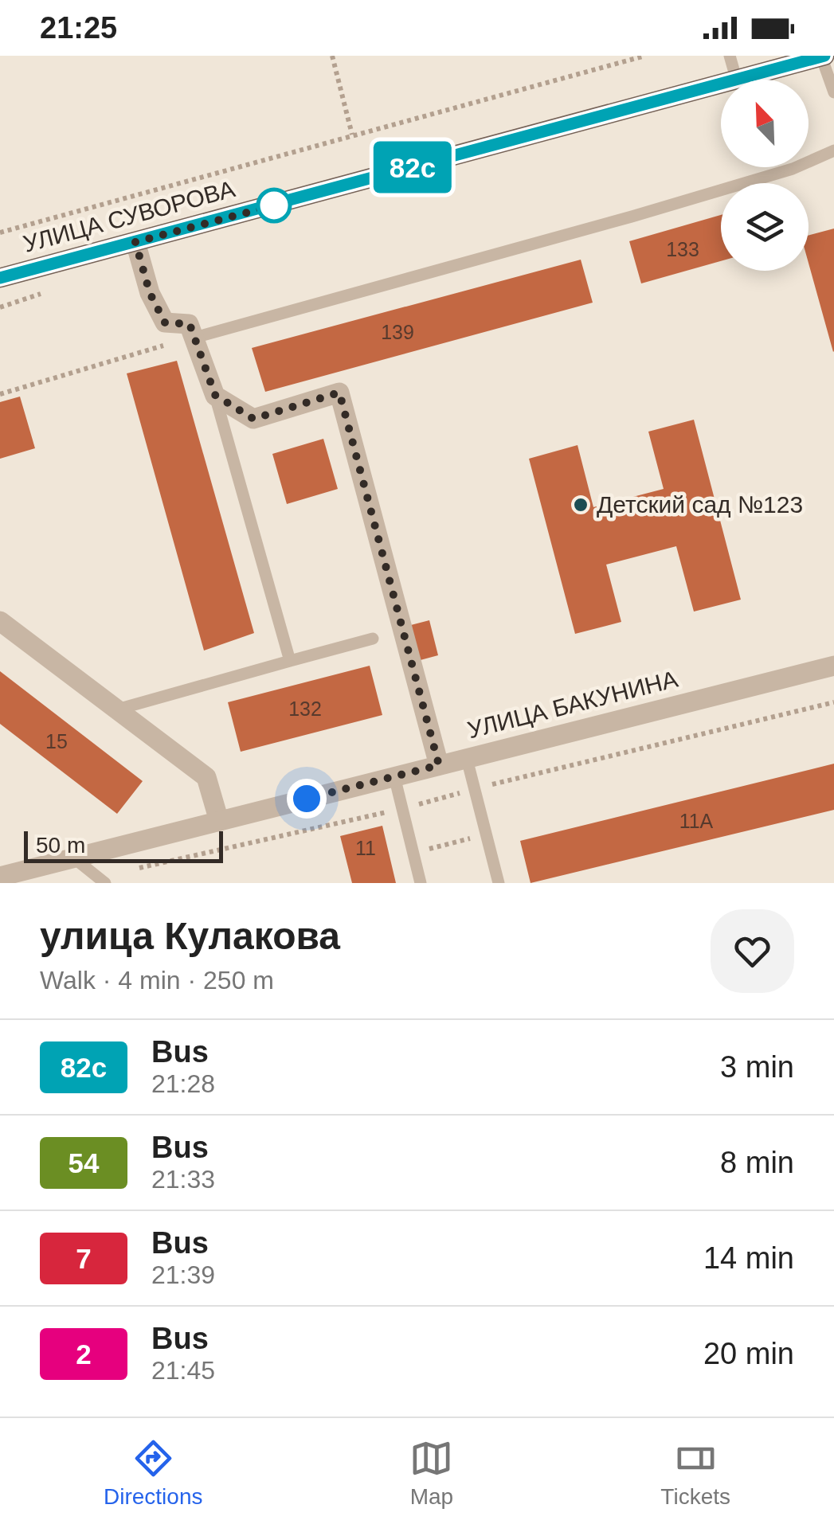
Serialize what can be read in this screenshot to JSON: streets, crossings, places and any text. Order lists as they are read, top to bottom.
{
  "streets": {
    "main road": ["УЛИЦА СУВОРОВА"],
    "street": ["УЛИЦА БАКУНИНА"]
  },
  "places": ["Детский сад №123"],
  "lines": ["bus line 82с"],
  "house_numbers": [
    "133",
    "139",
    "132",
    "15",
    "11А",
    "11"
  ],
  "scale_bar": "50 m",
  "north": "top left",
  "page": {
    "status": "21:25",
    "on_map": "82с",
    "scale": "50 m",
    "heading": ["улица Кулакова", "Walk · 4 min · 250 m"],
    "list": [
      {
        "mark": "82с",
        "name": "Bus",
        "note": "21:28",
        "value": "3 min"
      },
      {
        "mark": "54",
        "name": "Bus",
        "note": "21:33",
        "value": "8 min"
      },
      {
        "mark": "7",
        "name": "Bus",
        "note": "21:39",
        "value": "14 min"
      },
      {
        "mark": "2",
        "name": "Bus",
        "note": "21:45",
        "value": "20 min"
      }
    ],
    "tabs": ["Directions", "Map", "Tickets"]
  }
}
